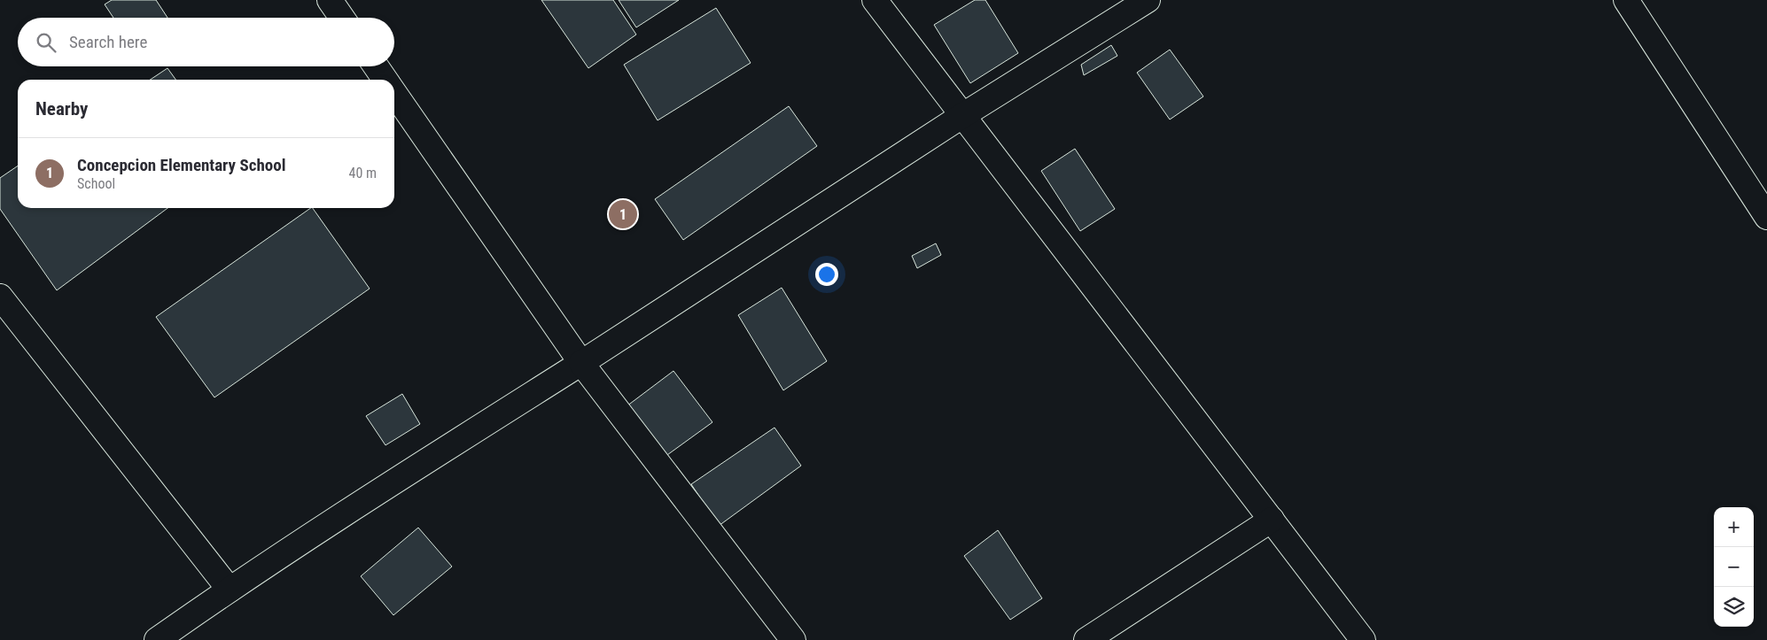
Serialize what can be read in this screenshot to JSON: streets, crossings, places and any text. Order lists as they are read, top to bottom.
{
  "page": {
    "search": "Search here",
    "heading": "Nearby",
    "list": [
      {
        "mark": "1",
        "name": "Concepcion Elementary School",
        "note": "School",
        "value": "40 m"
      }
    ],
    "pins": "1",
    "map_buttons": ["+", "−"]
  }
}
